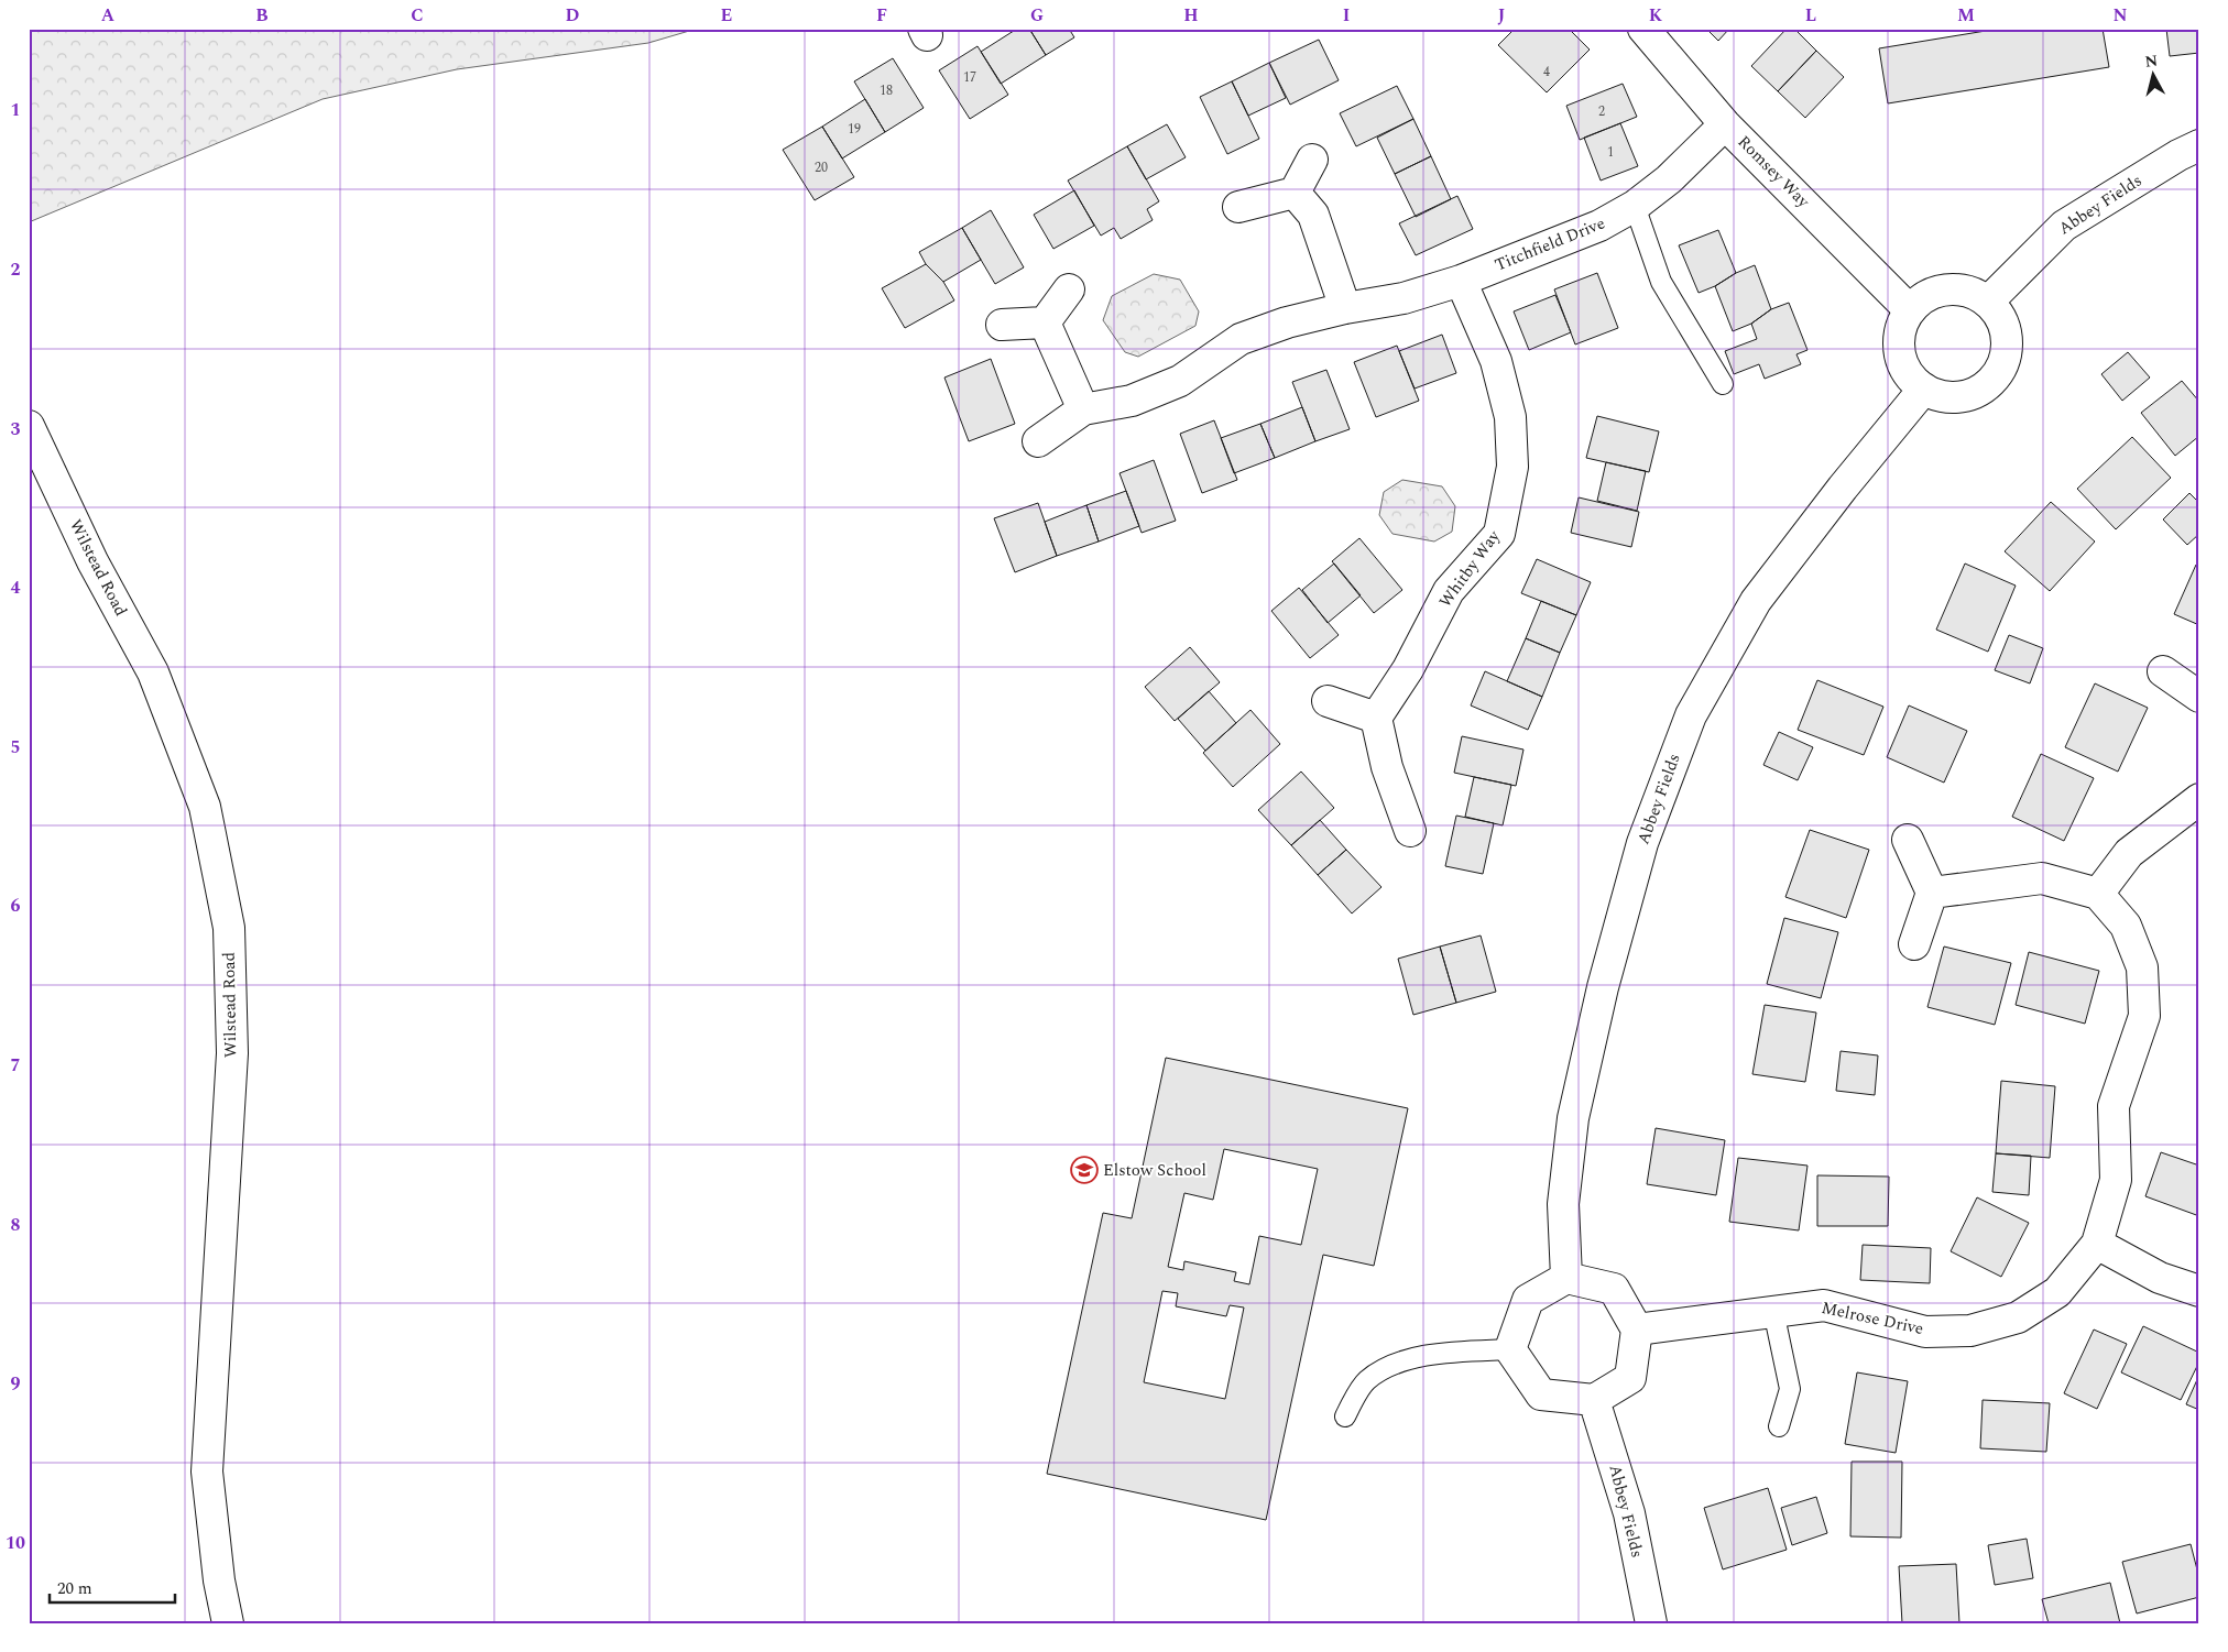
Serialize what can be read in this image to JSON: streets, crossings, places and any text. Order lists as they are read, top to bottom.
{
  "streets": {
    "street": [
      "Romsey Way",
      "Abbey Fields",
      "Titchfield Drive",
      "Wilstead Road",
      "Whitby Way",
      "Melrose Drive"
    ]
  },
  "crossings": [
    ["Romsey Way", "Abbey Fields"],
    ["Romsey Way", "Titchfield Drive"],
    ["Abbey Fields", "Melrose Drive"],
    ["Titchfield Drive", "Whitby Way"]
  ],
  "places": {
    "school or university": ["Elstow School"]
  },
  "house_numbers": [
    "4",
    "17",
    "18",
    "2",
    "19",
    "1",
    "20"
  ],
  "scale_bar": "20 m",
  "north": "top",
  "grid": {
    "columns": [
      "A",
      "B",
      "C",
      "D",
      "E",
      "F",
      "G",
      "H",
      "I",
      "J",
      "K",
      "L",
      "M",
      "N"
    ],
    "rows": [
      "1",
      "2",
      "3",
      "4",
      "5",
      "6",
      "7",
      "8",
      "9",
      "10"
    ]
  }
}
